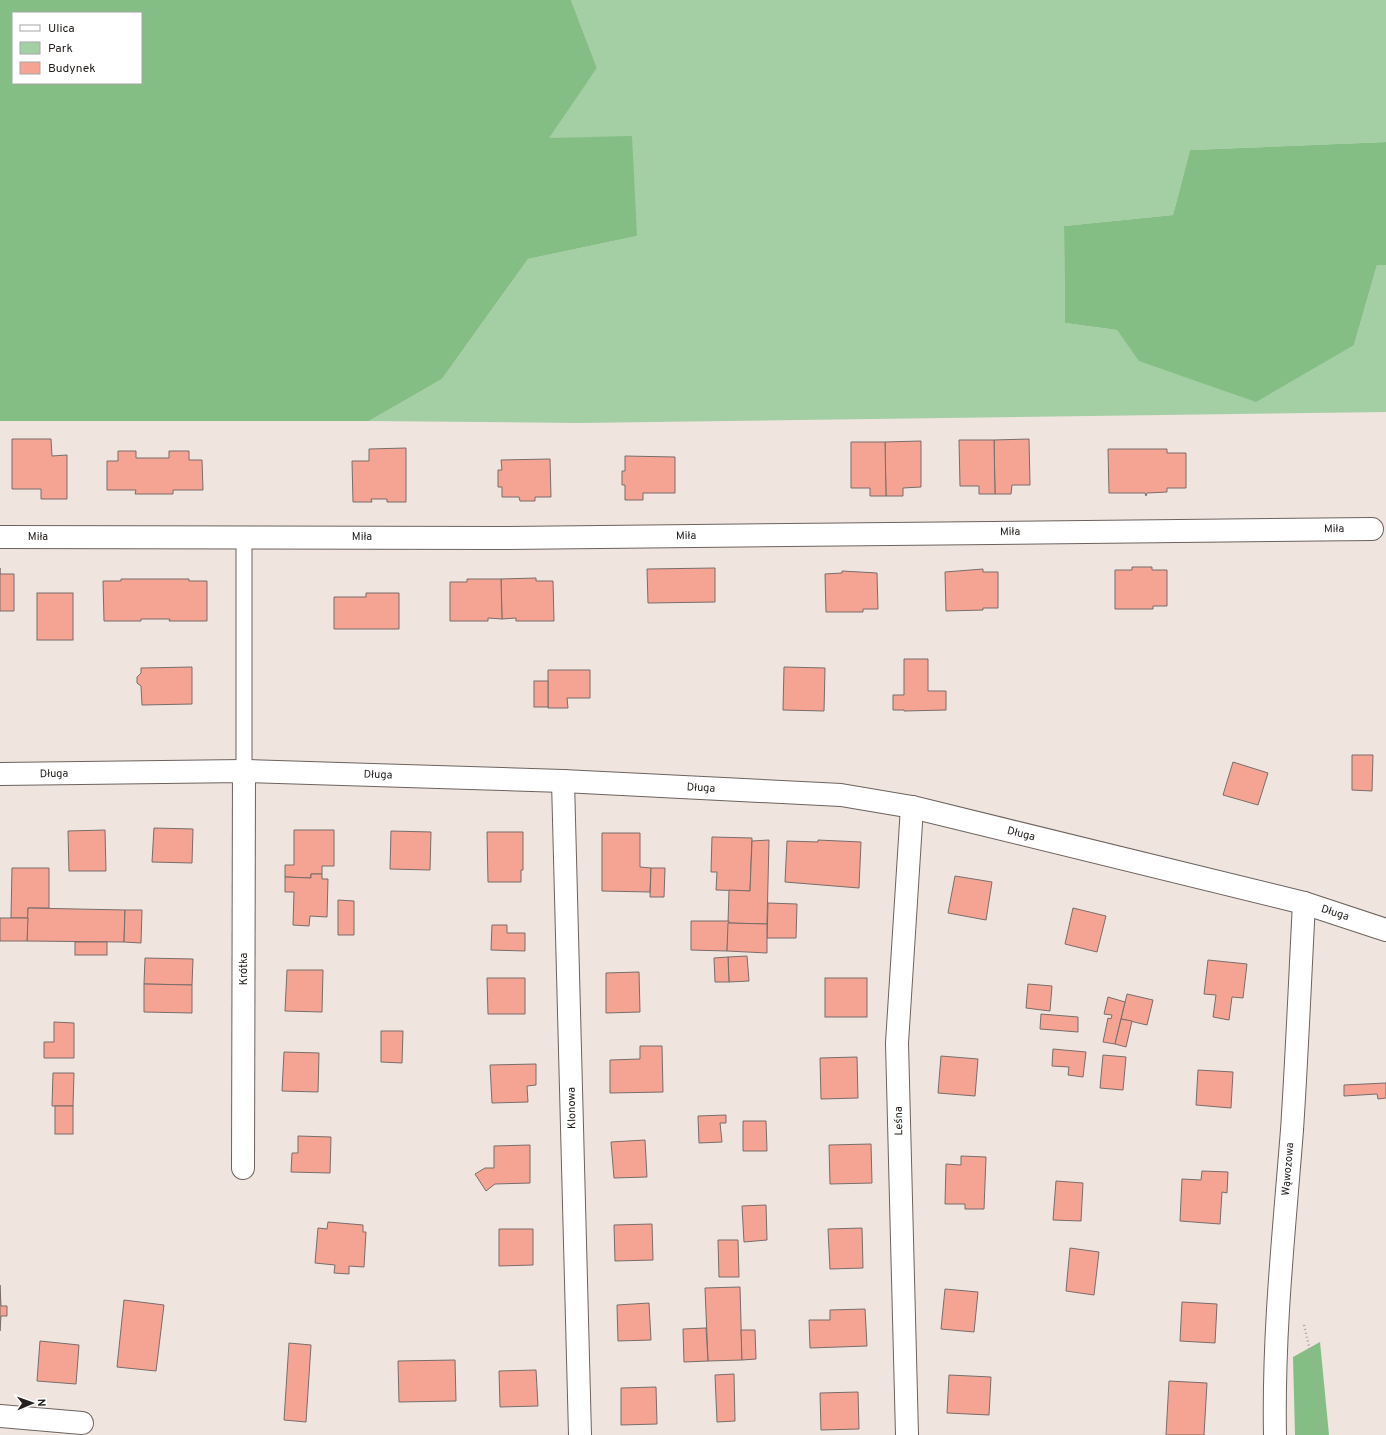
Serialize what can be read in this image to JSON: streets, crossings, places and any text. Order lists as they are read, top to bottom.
{
  "streets": {
    "street": [
      "Miła",
      "Długa",
      "Krótka",
      "Klonowa",
      "Leśna",
      "Wąwozowa"
    ]
  },
  "crossings": [
    ["Długa", "Krótka"],
    ["Długa", "Klonowa"],
    ["Długa", "Leśna"],
    ["Długa", "Wąwozowa"]
  ],
  "legend": ["Ulica", "Park", "Budynek"],
  "north": "right"
}
